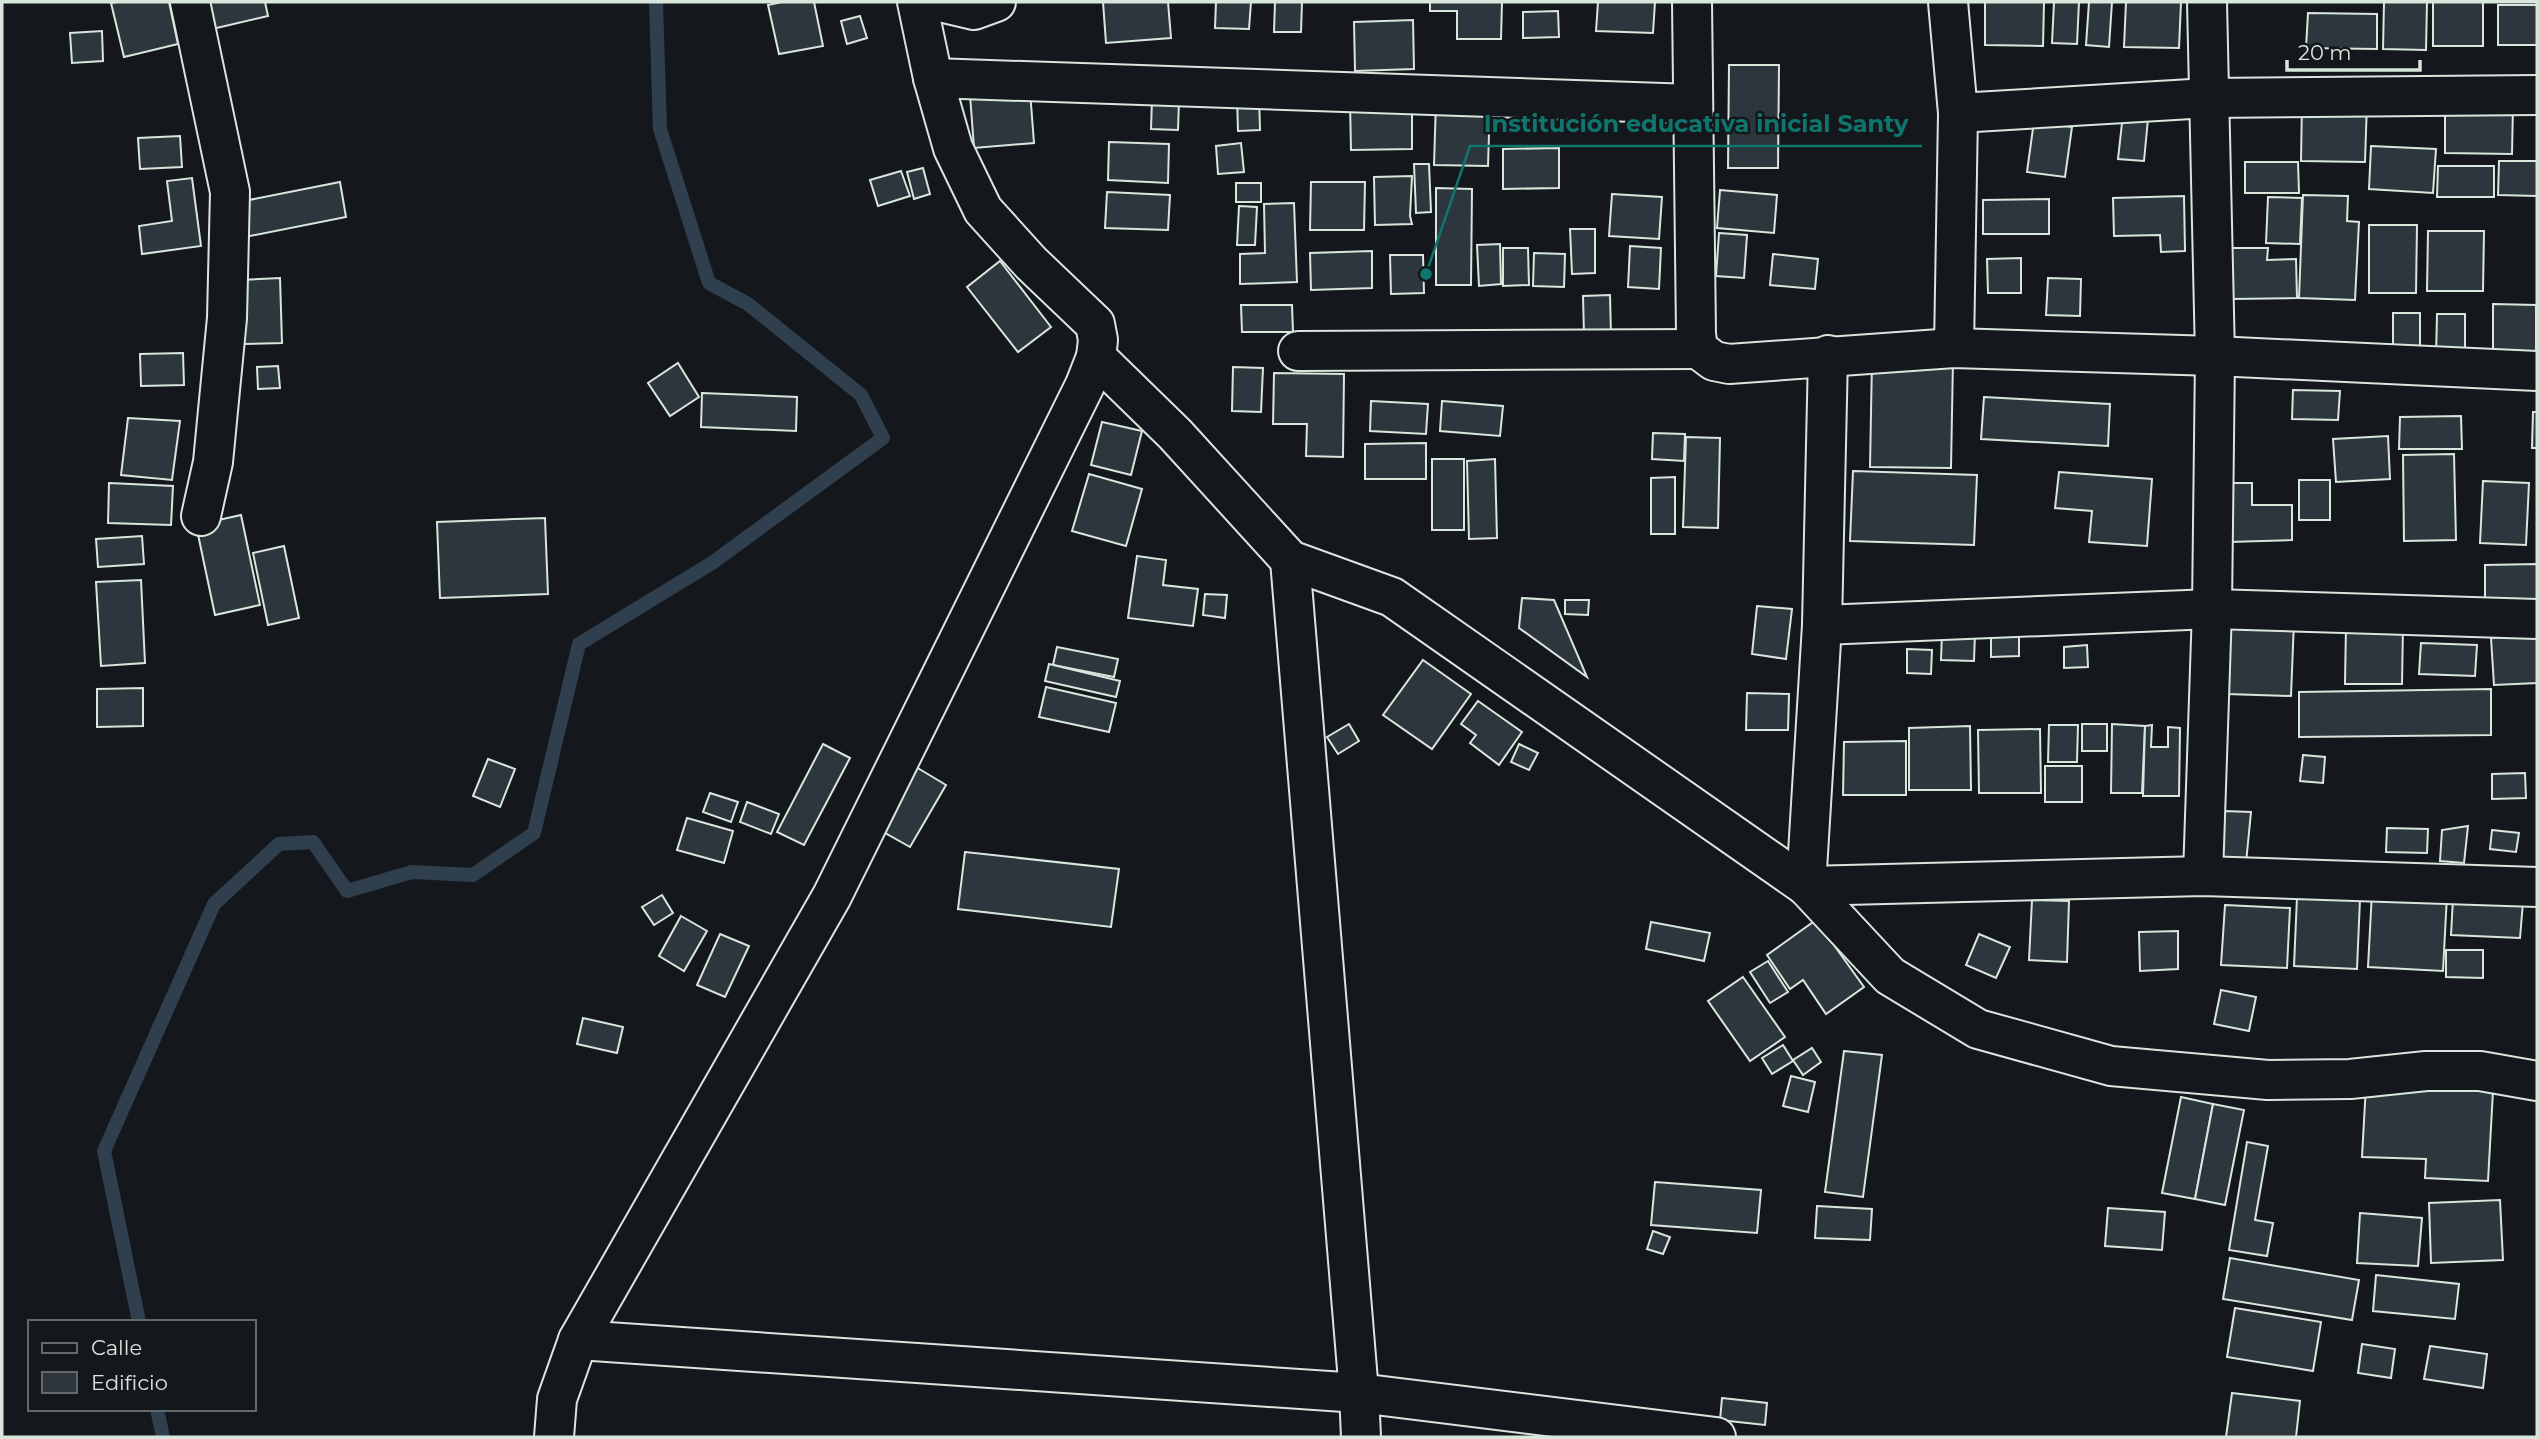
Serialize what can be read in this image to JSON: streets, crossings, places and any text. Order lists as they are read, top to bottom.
{
  "places": ["Institución educativa inicial Santy"],
  "legend": ["Calle", "Edificio"],
  "scale_bar": "20 m"
}
